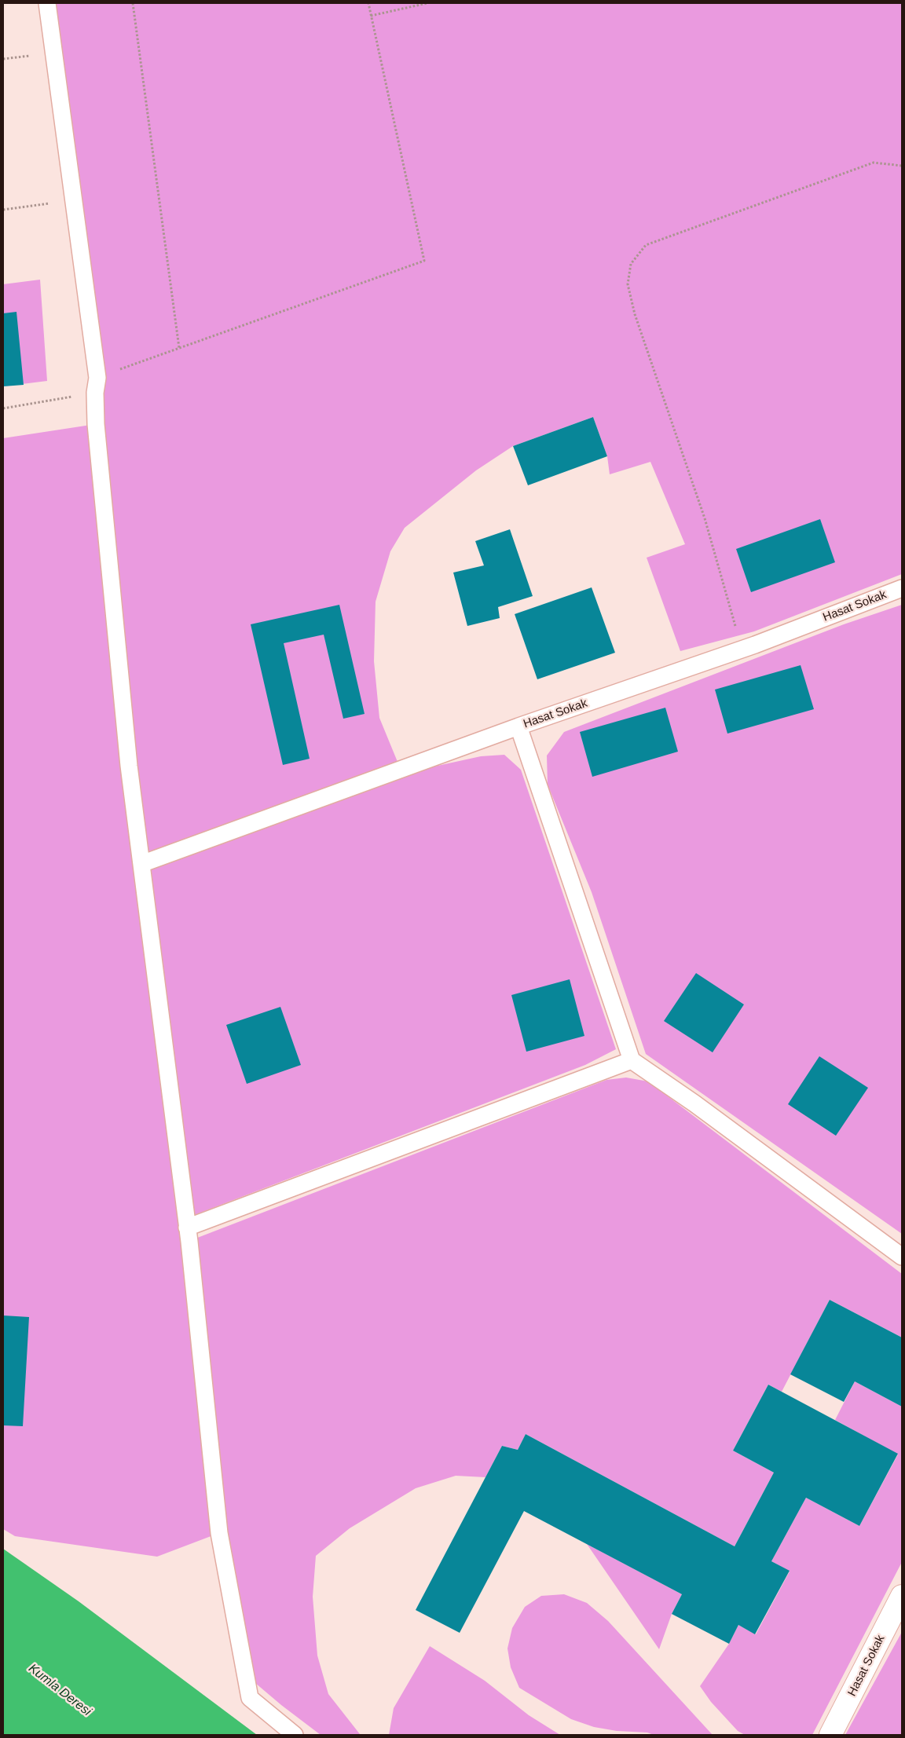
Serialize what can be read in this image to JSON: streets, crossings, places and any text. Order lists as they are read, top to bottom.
{
  "streets": {
    "street": ["Hasat Sokak"]
  },
  "water": ["Kumla Deresi"]
}
